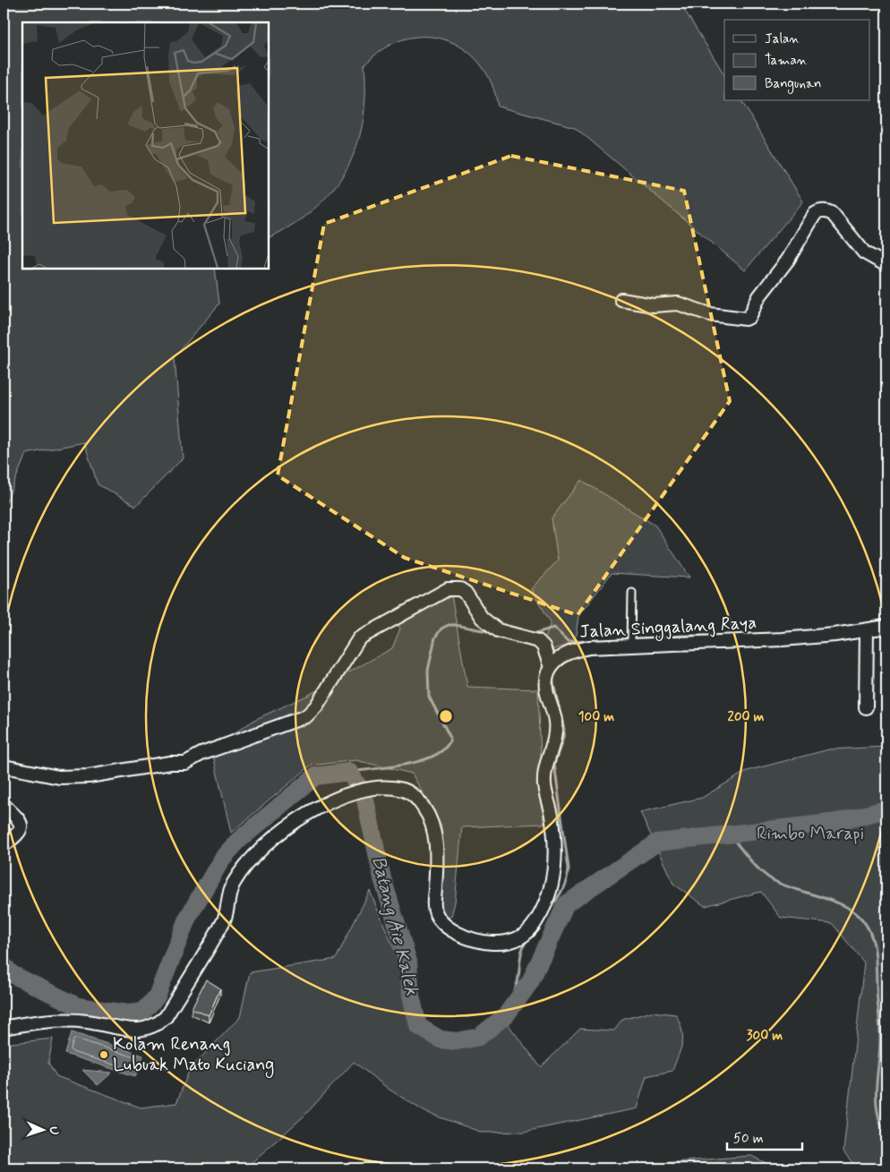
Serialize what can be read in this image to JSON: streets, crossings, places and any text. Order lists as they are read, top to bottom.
{
  "streets": {
    "street": ["Jalan Singgalang Raya"]
  },
  "water": ["Batang Aie Kalek"],
  "parks": ["Rimbo Marapi"],
  "places": ["Kolam Renang Lubuak Mato Kuciang"],
  "legend": ["Jalan", "Taman", "Bangunan"],
  "scale_bar": "50 m",
  "north": "right",
  "rings": ["100 m", "200 m", "300 m"]
}
